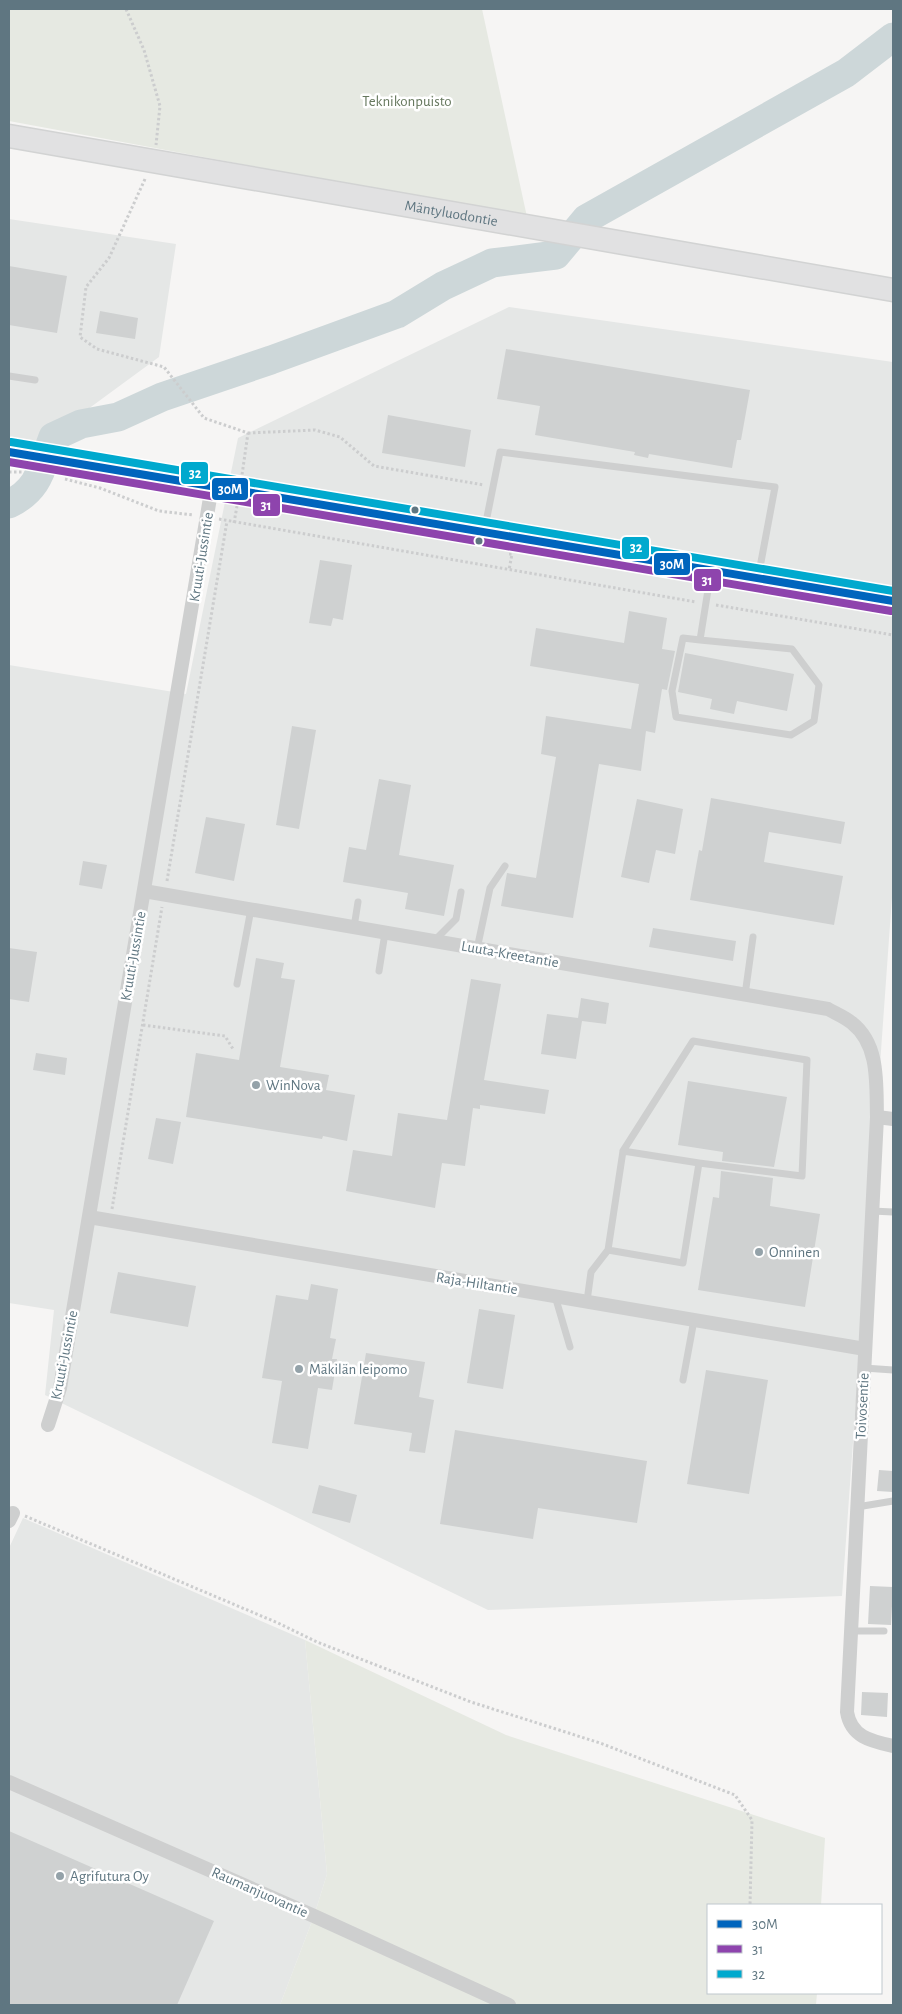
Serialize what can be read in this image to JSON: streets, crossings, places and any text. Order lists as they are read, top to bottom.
{
  "streets": {
    "highway": ["Mäntyluodontie"],
    "street": [
      "Kruuti-Jussintie",
      "Luuta-Kreetantie",
      "Raja-Hiltantie",
      "Toivosentie",
      "Raumanjuovantie"
    ]
  },
  "crossings": [
    ["Kruuti-Jussintie", "Luuta-Kreetantie"],
    ["Kruuti-Jussintie", "Raja-Hiltantie"],
    ["Luuta-Kreetantie", "Toivosentie"],
    ["Raja-Hiltantie", "Toivosentie"]
  ],
  "parks": ["Teknikonpuisto"],
  "places": [
    "WinNova",
    "Onninen",
    "Mäkilän leipomo",
    "Agrifutura Oy"
  ],
  "lines": ["transit line 32", "transit line 30M", "transit line 31"],
  "legend": ["30M", "31", "32"]
}
